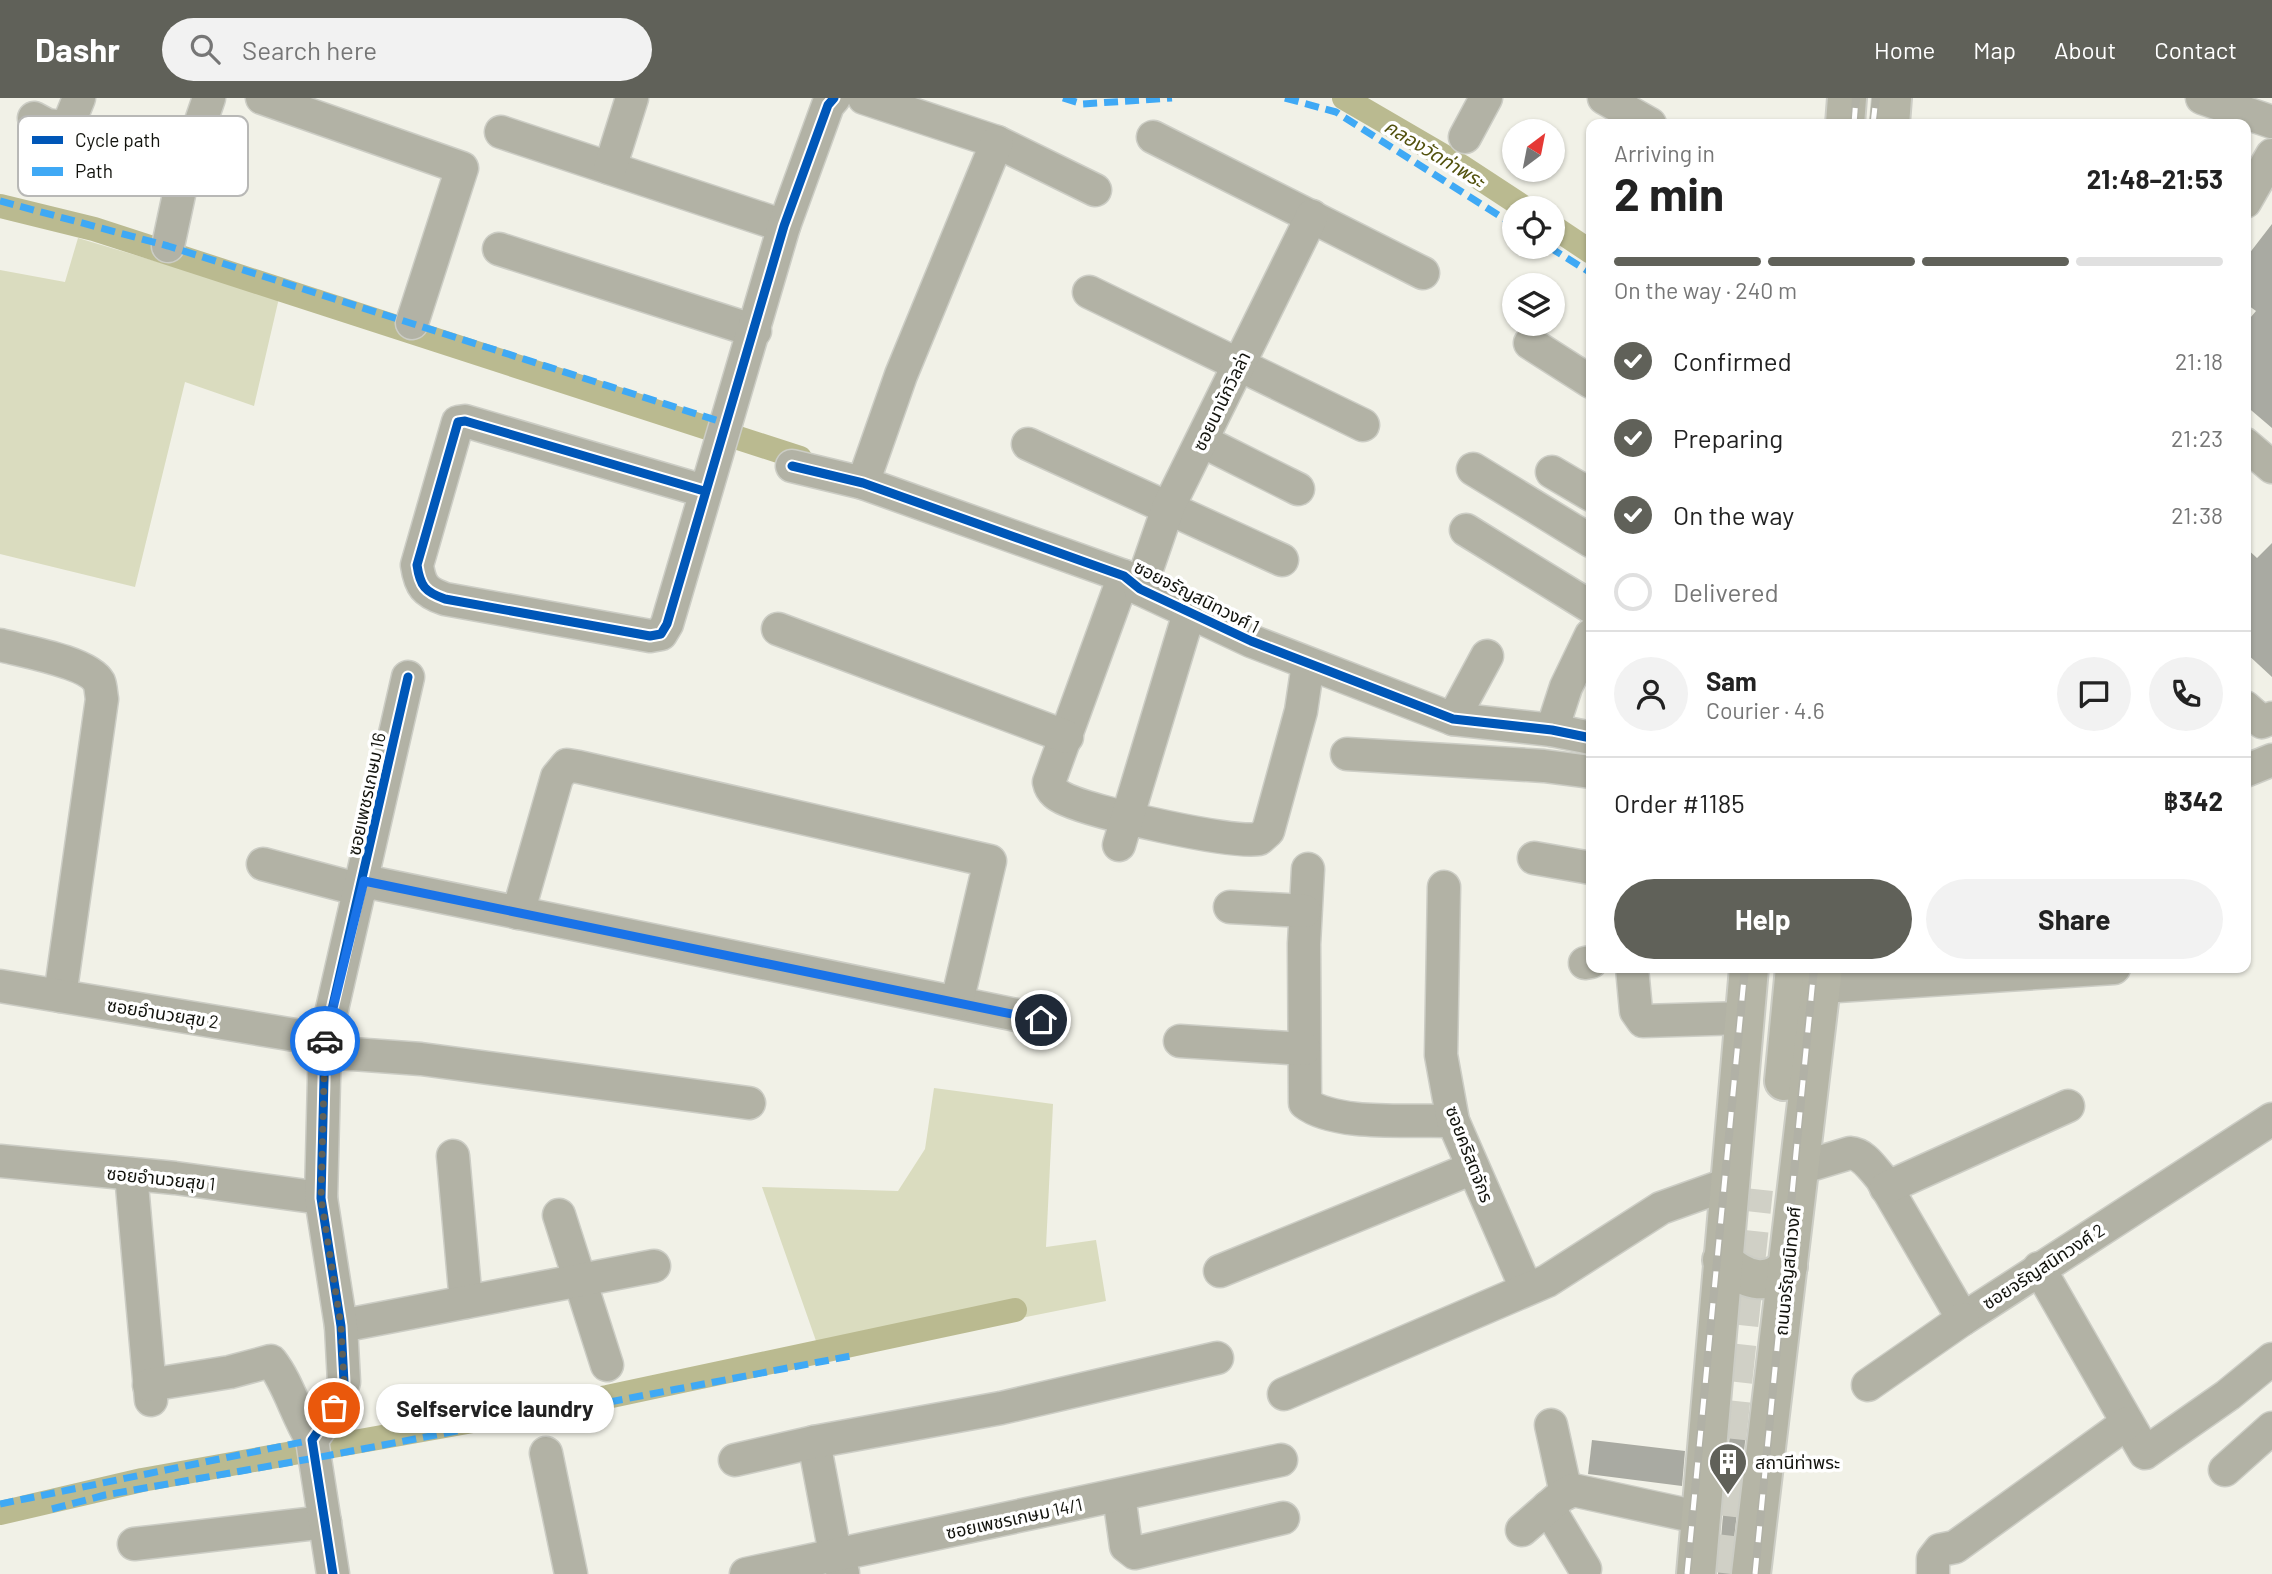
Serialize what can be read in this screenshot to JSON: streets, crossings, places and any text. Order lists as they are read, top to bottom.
{
  "streets": {
    "main road": ["ถนนจรัญสนิทวงศ์"],
    "street": [
      "ซอยนานักวิลล่า",
      "ซอยจรัญสนิทวงศ์ 1",
      "ซอยเพชรเกษม 16",
      "ซอยอำนวยสุข 2",
      "ซอยคริสตจักร",
      "ซอยอำนวยสุข 1",
      "ซอยจรัญสนิทวงศ์ 2",
      "ซอยเพชรเกษม 14/1"
    ]
  },
  "crossings": [
    ["ซอยนานักวิลล่า", "ซอยจรัญสนิทวงศ์ 1"],
    ["ซอยเพชรเกษม 16", "ซอยอำนวยสุข 2"],
    ["ซอยเพชรเกษม 16", "ซอยอำนวยสุข 1"],
    ["ซอยจรัญสนิทวงศ์ 2", "ถนนจรัญสนิทวงศ์"]
  ],
  "water": ["คลองวัดท่าพระ"],
  "places": {
    "other": ["Selfservice laundry"],
    "building": ["สถานีท่าพระ"]
  },
  "legend": ["Cycle path", "Path"],
  "north": "top right",
  "page": {
    "header": "Dashr",
    "search": "Search here",
    "nav": [
      "Home",
      "Map",
      "About",
      "Contact"
    ],
    "heading": ["2 min", "Arriving in", "21:48–21:53"],
    "panel": [
      "Sam",
      "Courier · 4.6",
      "Order #1185",
      "฿342"
    ],
    "bar": "On the way · 240 m",
    "list": [
      ["Confirmed", "21:18"],
      ["Preparing", "21:23"],
      ["On the way", "21:38"],
      "Delivered"
    ],
    "buttons": ["Help", "Share"],
    "bubble": "Selfservice laundry"
  }
}
